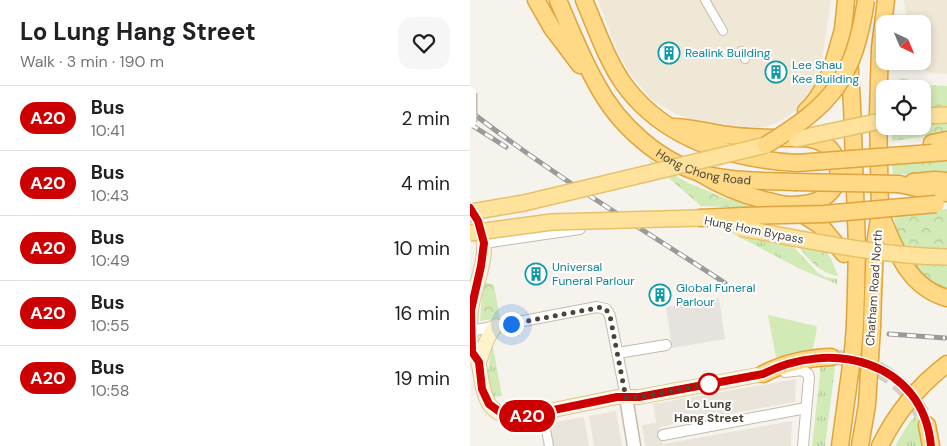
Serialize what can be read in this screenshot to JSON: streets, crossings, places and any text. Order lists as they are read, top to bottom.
{
  "streets": {
    "highway": ["Hong Chong Road", "Chatham Road North"],
    "main road": ["Hung Hom Bypass"]
  },
  "crossings": [
    ["Hong Chong Road", "Chatham Road North"]
  ],
  "places": {
    "building": [
      "Realink Building",
      "Lee Shau Kee Building",
      "Universal Funeral Parlour",
      "Global Funeral Parlour"
    ],
    "other": ["Lo Lung Hang Street"]
  },
  "lines": ["bus line A20"],
  "north": "bottom right",
  "page": {
    "heading": ["Lo Lung Hang Street", "Walk · 3 min · 190 m"],
    "on_map": "A20",
    "list": [
      {
        "mark": "A20",
        "name": "Bus",
        "note": "10:41",
        "value": "2 min"
      },
      {
        "mark": "A20",
        "name": "Bus",
        "note": "10:43",
        "value": "4 min"
      },
      {
        "mark": "A20",
        "name": "Bus",
        "note": "10:49",
        "value": "10 min"
      },
      {
        "mark": "A20",
        "name": "Bus",
        "note": "10:55",
        "value": "16 min"
      },
      {
        "mark": "A20",
        "name": "Bus",
        "note": "10:58",
        "value": "19 min"
      }
    ]
  }
}
